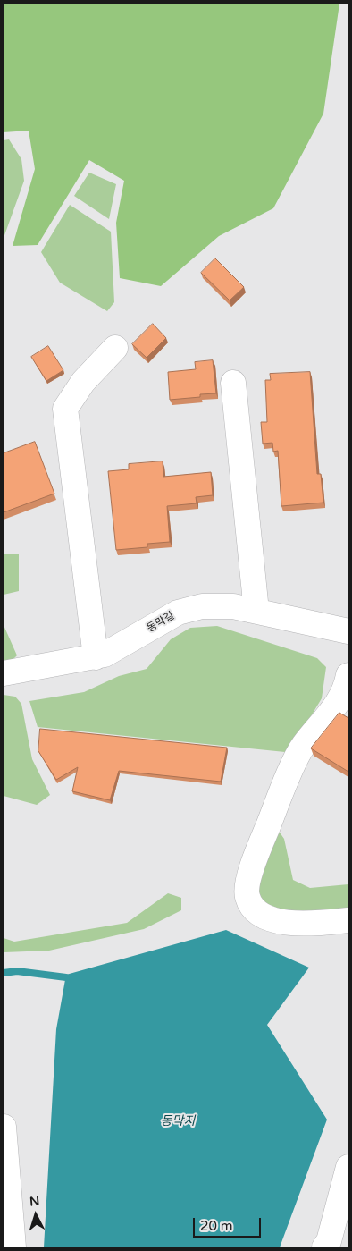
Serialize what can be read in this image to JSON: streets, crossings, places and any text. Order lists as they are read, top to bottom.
{
  "streets": {
    "street": ["동막길"]
  },
  "water": ["동막지"],
  "scale_bar": "20 m",
  "north": "top"
}
